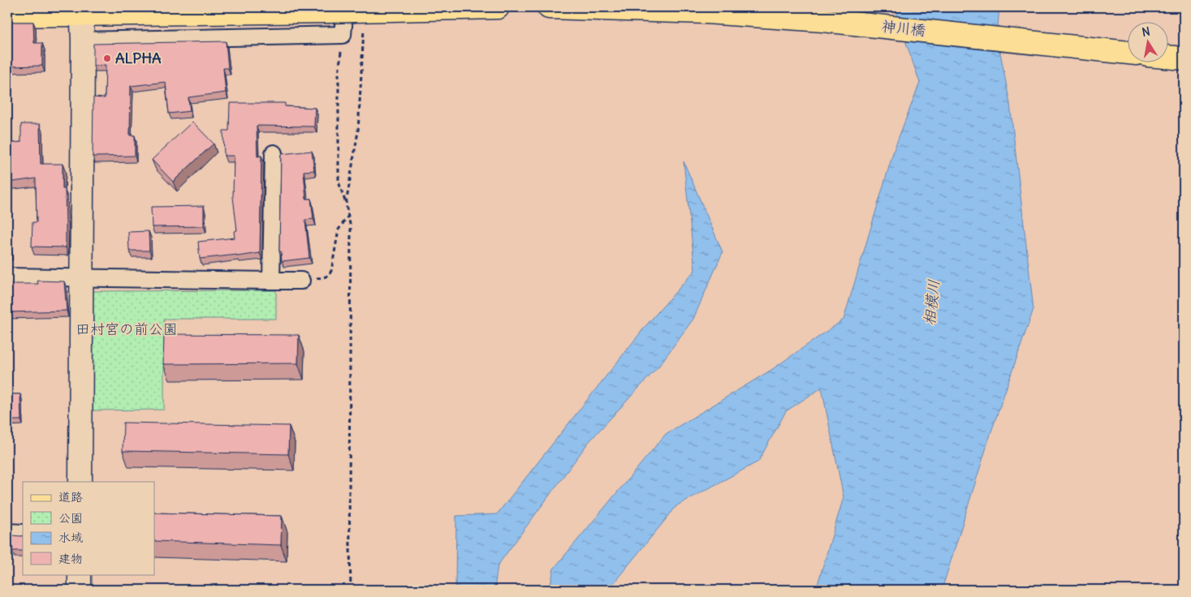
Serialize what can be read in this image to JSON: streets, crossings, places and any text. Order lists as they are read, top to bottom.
{
  "streets": {
    "main road": ["神川橋"]
  },
  "water": ["相模川"],
  "parks": ["田村宮の前公園"],
  "places": ["ALPHA"],
  "legend": [
    "道路",
    "公園",
    "水域",
    "建物"
  ],
  "north": "top"
}
